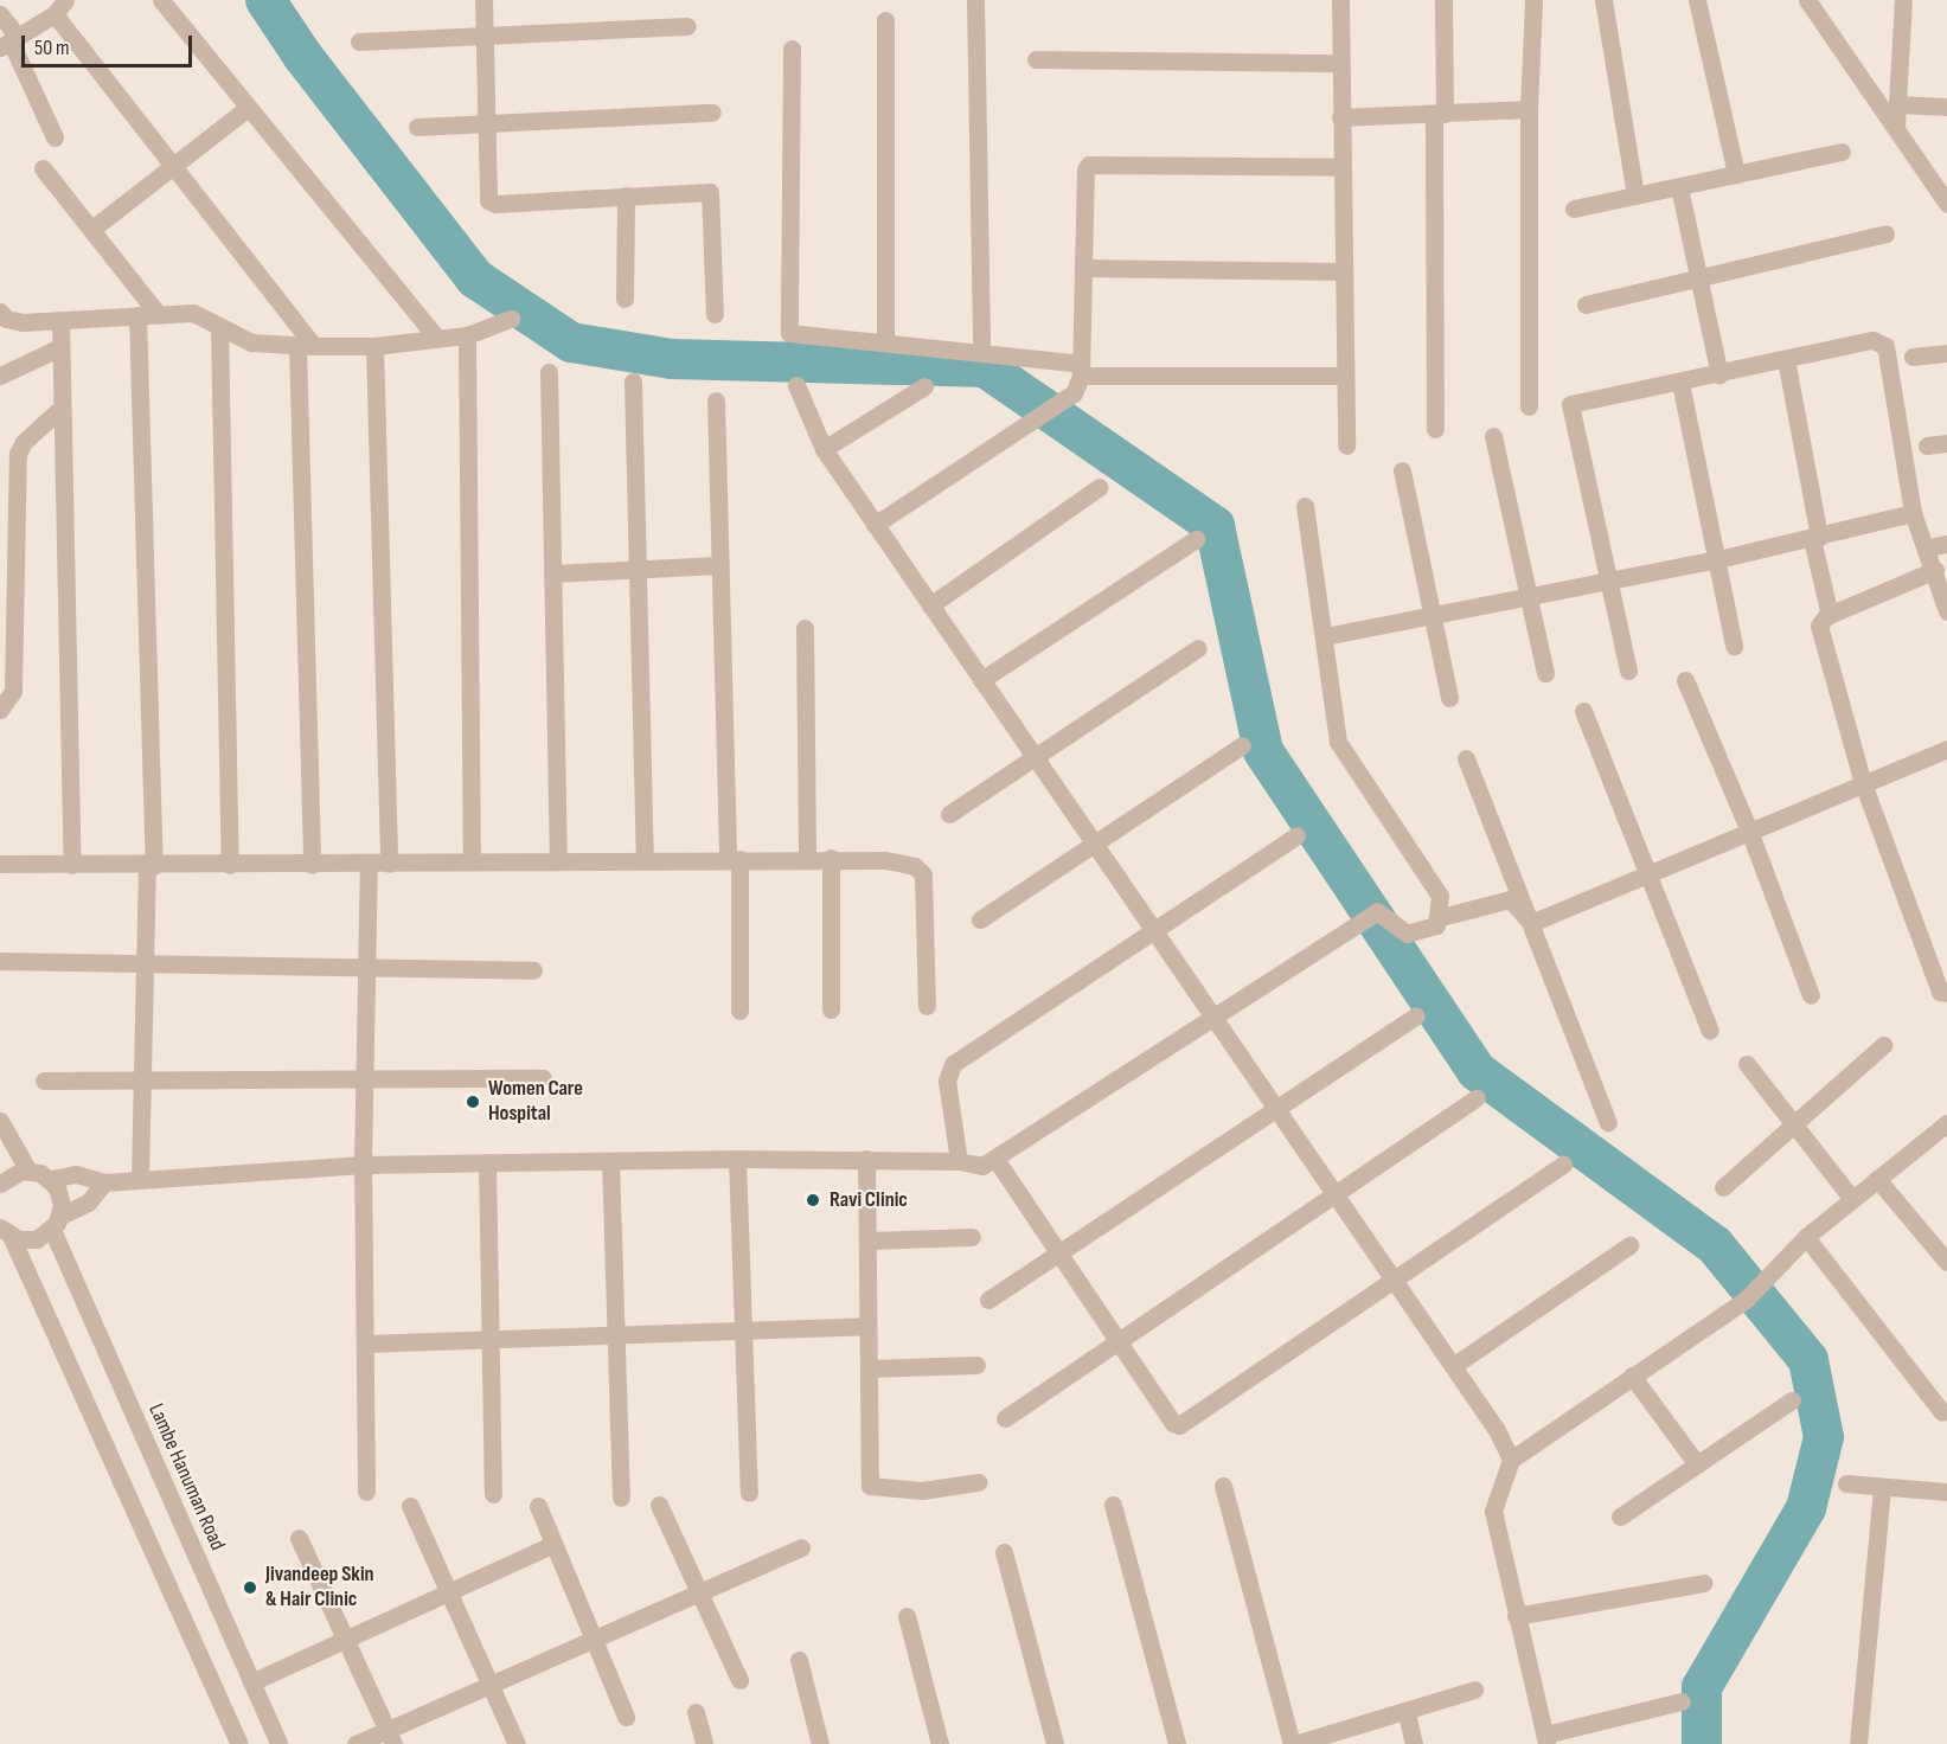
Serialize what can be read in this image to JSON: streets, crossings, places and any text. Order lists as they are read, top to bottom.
{
  "streets": {
    "street": ["Lambe Hanuman Road"]
  },
  "places": ["Women Care Hospital", "Ravi Clinic", "Jivandeep Skin & Hair Clinic"],
  "scale_bar": "50 m"
}
